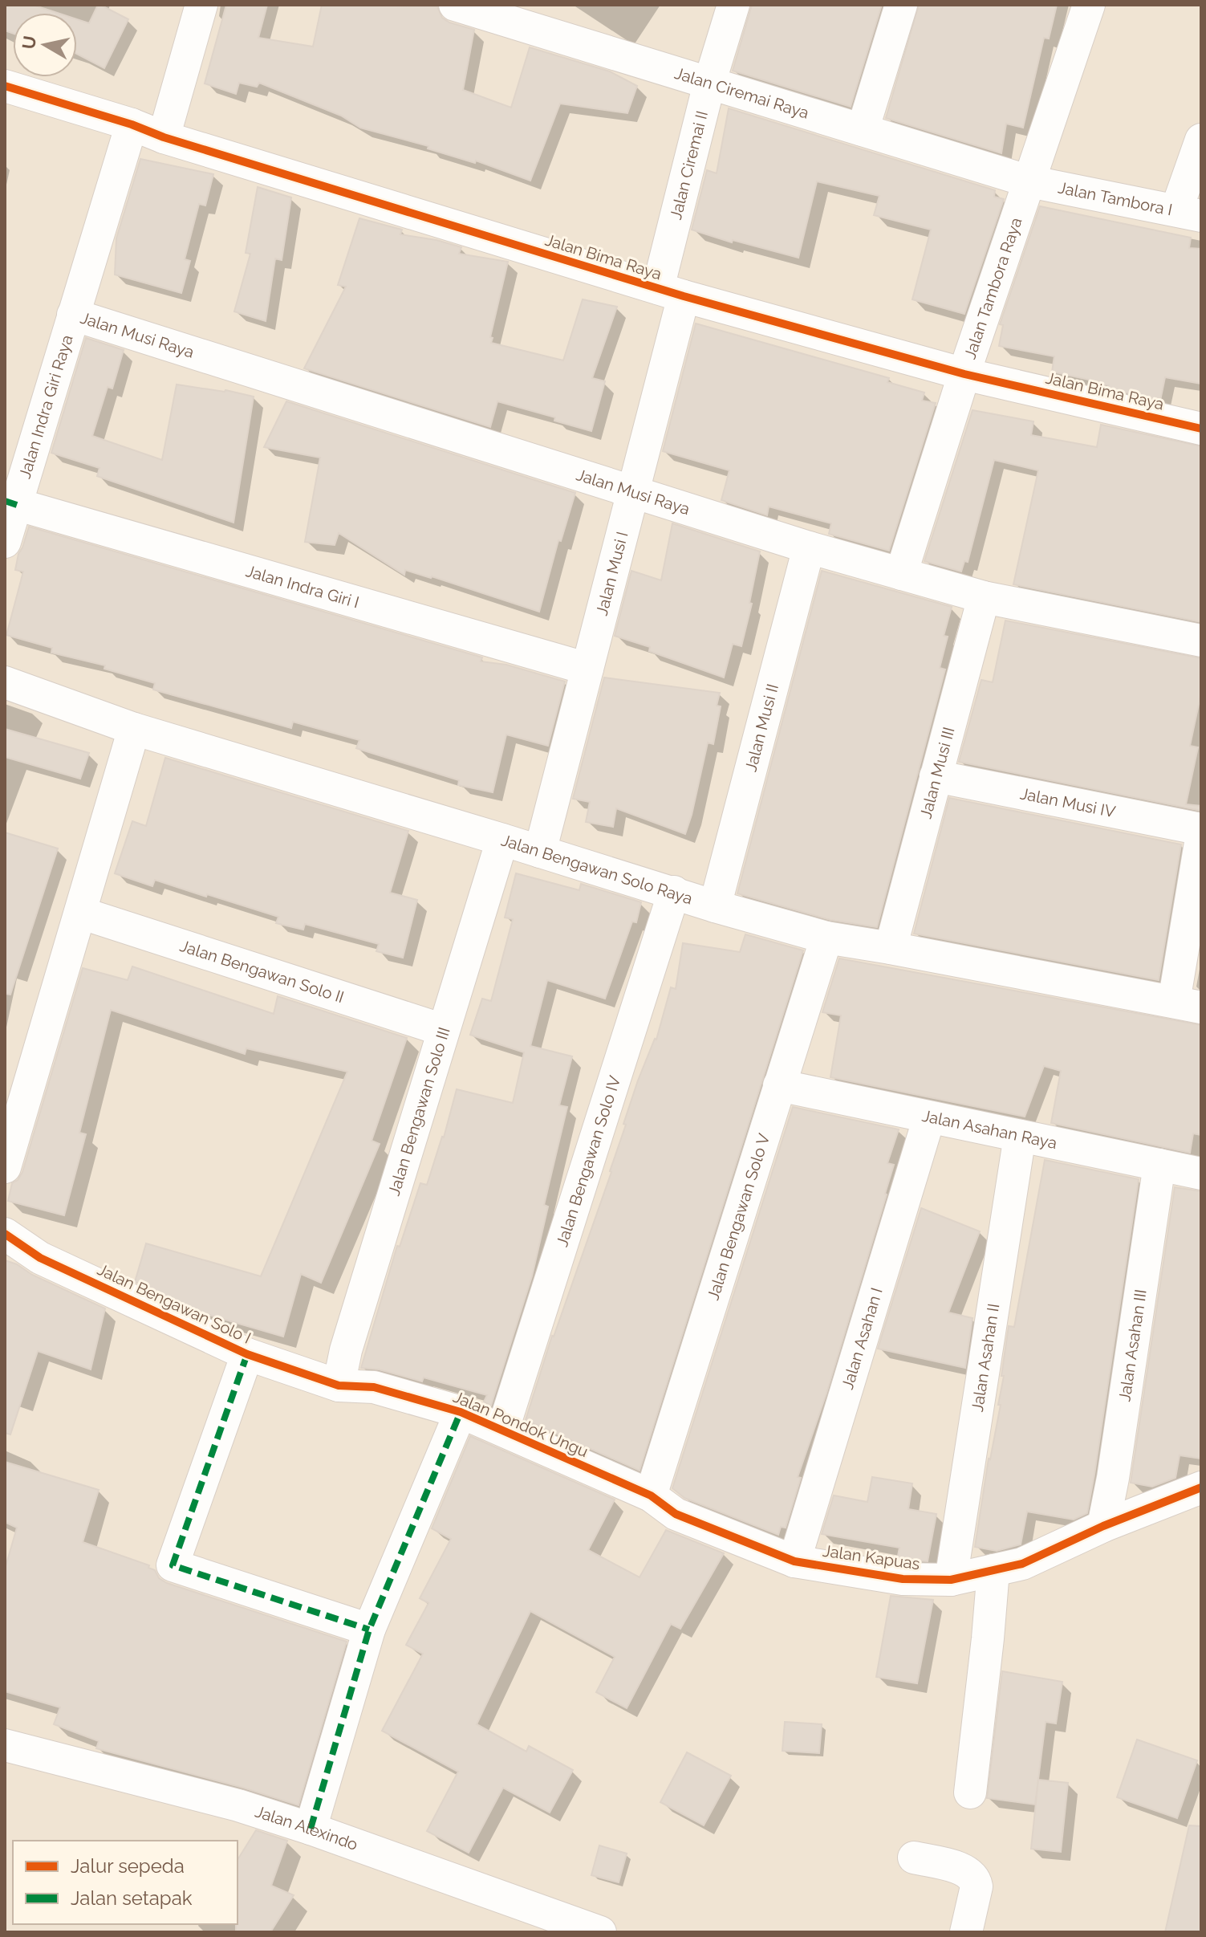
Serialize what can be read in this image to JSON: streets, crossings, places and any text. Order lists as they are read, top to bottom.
{
  "streets": {
    "street": [
      "Jalan Ciremai Raya",
      "Jalan Ciremai II",
      "Jalan Tambora I",
      "Jalan Bima Raya",
      "Jalan Tambora Raya",
      "Jalan Musi Raya",
      "Jalan Indra Giri Raya",
      "Jalan Musi I",
      "Jalan Indra Giri I",
      "Jalan Musi II",
      "Jalan Musi III",
      "Jalan Musi IV",
      "Jalan Bengawan Solo Raya",
      "Jalan Bengawan Solo II",
      "Jalan Bengawan Solo III",
      "Jalan Asahan Raya",
      "Jalan Bengawan Solo IV",
      "Jalan Bengawan Solo V",
      "Jalan Bengawan Solo I",
      "Jalan Asahan I",
      "Jalan Asahan III",
      "Jalan Asahan II",
      "Jalan Pondok Ungu",
      "Jalan Kapuas",
      "Jalan Alexindo"
    ]
  },
  "crossings": [
    ["Jalan Ciremai Raya", "Jalan Ciremai II"],
    ["Jalan Ciremai Raya", "Jalan Tambora I"],
    ["Jalan Ciremai Raya", "Jalan Tambora Raya"],
    ["Jalan Ciremai II", "Jalan Bima Raya"],
    ["Jalan Ciremai II", "Jalan Musi I"],
    ["Jalan Tambora I", "Jalan Tambora Raya"],
    ["Jalan Bima Raya", "Jalan Tambora Raya"],
    ["Jalan Bima Raya", "Jalan Indra Giri Raya"],
    ["Jalan Bima Raya", "Jalan Musi I"],
    ["Jalan Tambora Raya", "Jalan Musi Raya"],
    ["Jalan Musi Raya", "Jalan Indra Giri Raya"],
    ["Jalan Musi Raya", "Jalan Musi I"],
    ["Jalan Musi Raya", "Jalan Musi II"],
    ["Jalan Musi Raya", "Jalan Musi III"],
    ["Jalan Indra Giri Raya", "Jalan Indra Giri I"],
    ["Jalan Musi I", "Jalan Indra Giri I"],
    ["Jalan Musi I", "Jalan Bengawan Solo Raya"],
    ["Jalan Musi II", "Jalan Bengawan Solo Raya"],
    ["Jalan Musi III", "Jalan Musi IV"],
    ["Jalan Musi III", "Jalan Bengawan Solo Raya"],
    ["Jalan Bengawan Solo Raya", "Jalan Bengawan Solo III"],
    ["Jalan Bengawan Solo Raya", "Jalan Bengawan Solo IV"],
    ["Jalan Bengawan Solo Raya", "Jalan Bengawan Solo V"],
    ["Jalan Bengawan Solo II", "Jalan Bengawan Solo III"],
    ["Jalan Bengawan Solo III", "Jalan Bengawan Solo I"],
    ["Jalan Bengawan Solo III", "Jalan Pondok Ungu"],
    ["Jalan Asahan Raya", "Jalan Bengawan Solo V"],
    ["Jalan Asahan Raya", "Jalan Asahan I"],
    ["Jalan Asahan Raya", "Jalan Asahan III"],
    ["Jalan Asahan Raya", "Jalan Asahan II"],
    ["Jalan Bengawan Solo IV", "Jalan Pondok Ungu"],
    ["Jalan Bengawan Solo V", "Jalan Pondok Ungu"],
    ["Jalan Bengawan Solo V", "Jalan Kapuas"],
    ["Jalan Bengawan Solo I", "Jalan Pondok Ungu"],
    ["Jalan Asahan I", "Jalan Kapuas"],
    ["Jalan Asahan III", "Jalan Kapuas"],
    ["Jalan Asahan II", "Jalan Kapuas"],
    ["Jalan Pondok Ungu", "Jalan Kapuas"]
  ],
  "legend": ["Jalur sepeda", "Jalan setapak"],
  "north": "left"
}
